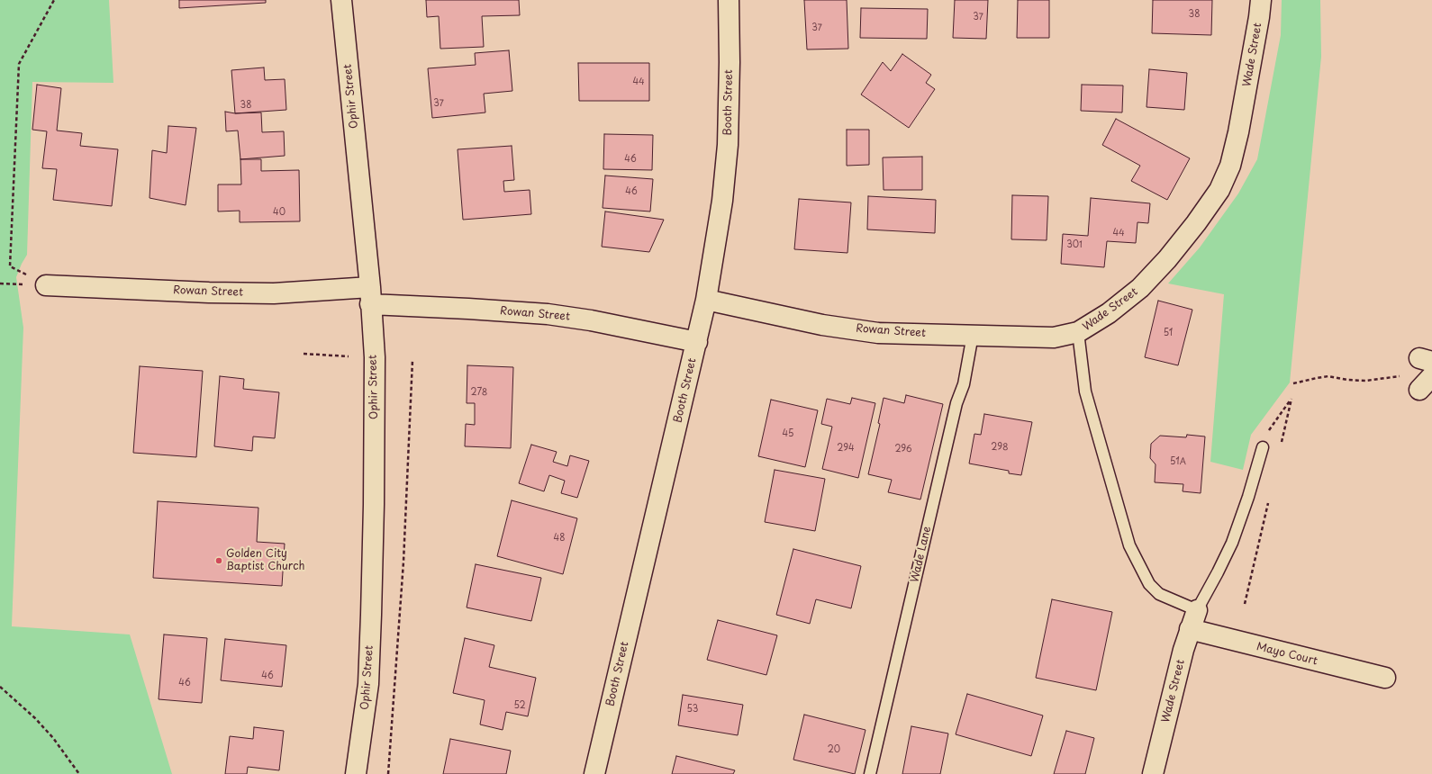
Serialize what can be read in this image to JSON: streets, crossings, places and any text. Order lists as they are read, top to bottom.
{
  "streets": {
    "street": [
      "Wade Street",
      "Ophir Street",
      "Booth Street",
      "Rowan Street",
      "Mayo Court"
    ],
    "lane": ["Wade Lane"]
  },
  "crossings": [
    ["Wade Street", "Rowan Street"],
    ["Wade Street", "Mayo Court"],
    ["Ophir Street", "Rowan Street"],
    ["Booth Street", "Rowan Street"],
    ["Rowan Street", "Wade Lane"]
  ],
  "places": ["Golden City Baptist Church"],
  "house_numbers": [
    "38",
    "37",
    "37",
    "44",
    "37",
    "38",
    "46",
    "46",
    "40",
    "44",
    "301",
    "51",
    "278",
    "45",
    "298",
    "294",
    "296",
    "51A",
    "48",
    "46",
    "46",
    "52",
    "53",
    "20"
  ]
}
